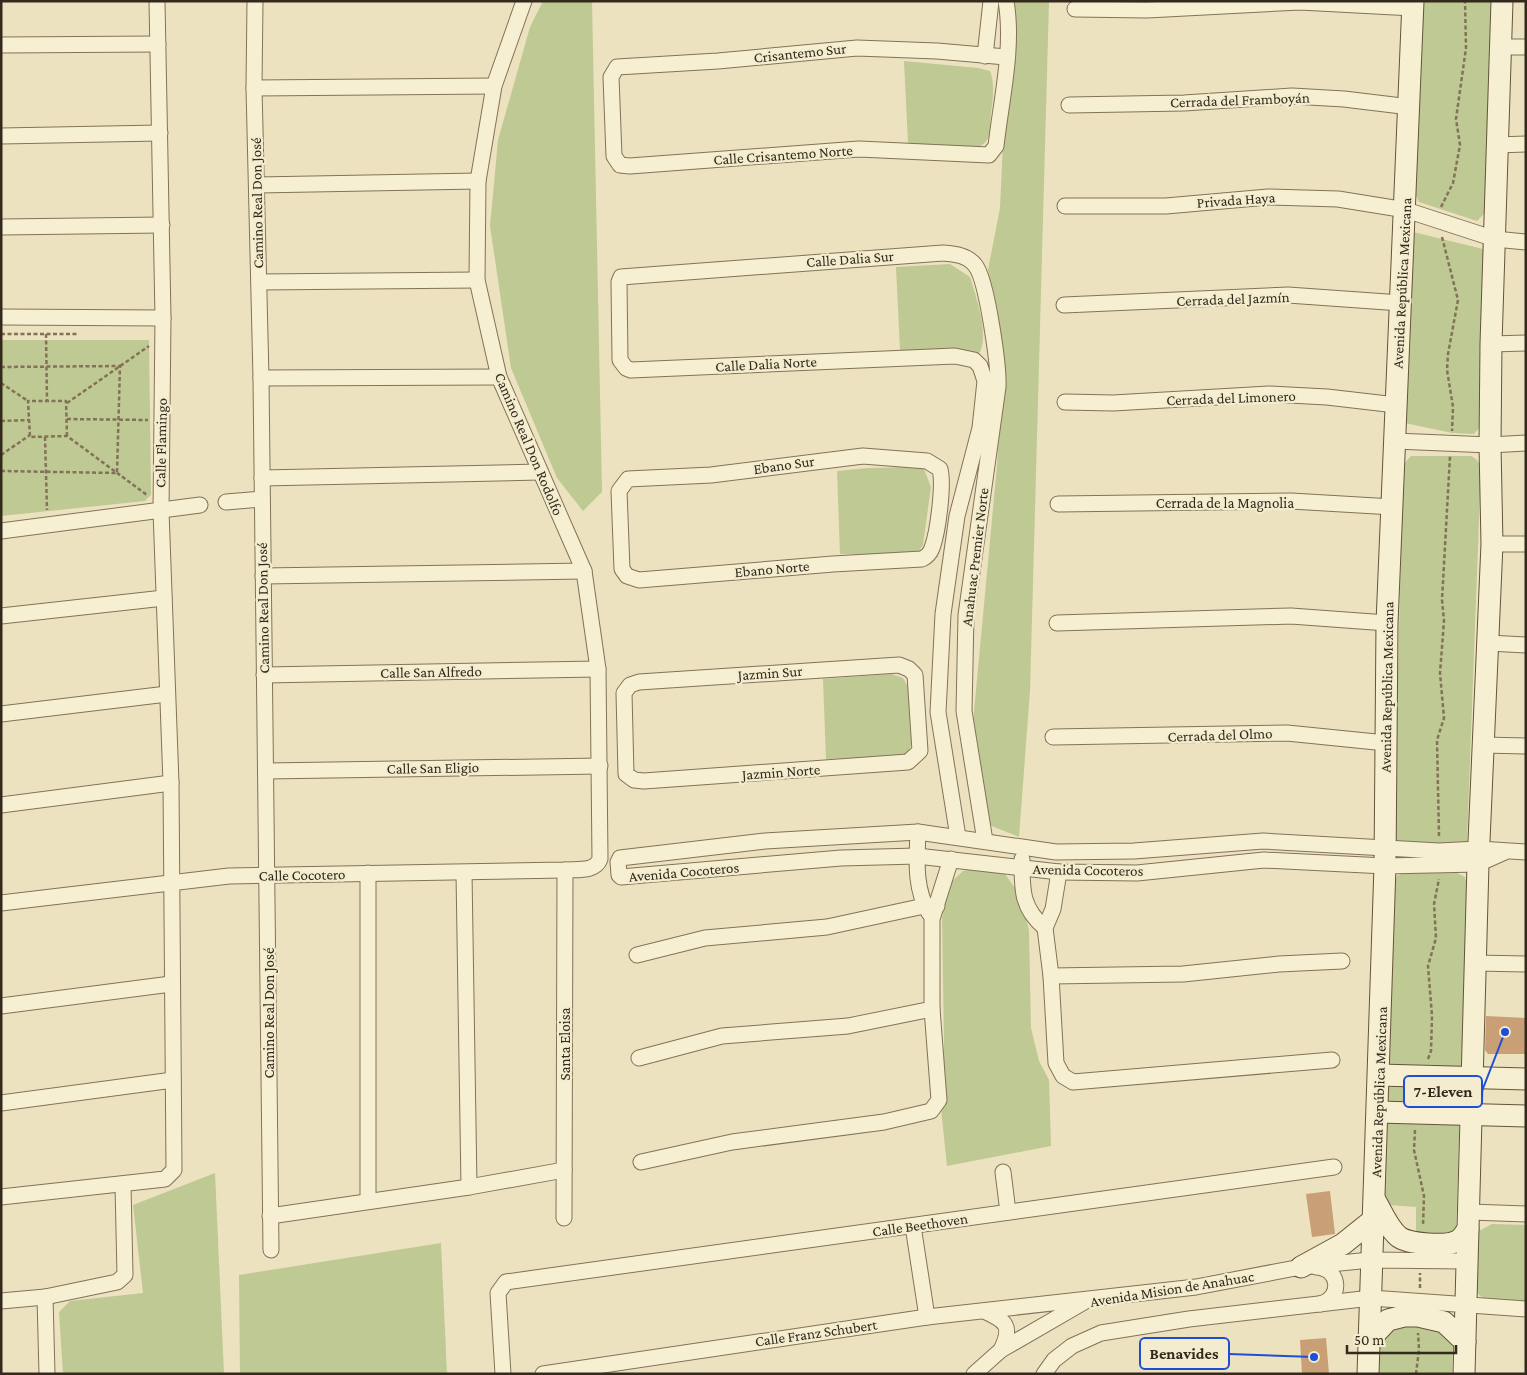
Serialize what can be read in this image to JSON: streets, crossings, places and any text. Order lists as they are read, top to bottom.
{
  "streets": {
    "main road": ["Avenida República Mexicana"],
    "street": [
      "Crisantemo Sur",
      "Cerrada del Framboyán",
      "Calle Crisantemo Norte",
      "Privada Haya",
      "Camino Real Don José",
      "Calle Dalia Sur",
      "Cerrada del Jazmín",
      "Calle Dalia Norte",
      "Cerrada del Limonero",
      "Calle Flamingo",
      "Camino Real Don Rodolfo",
      "Ebano Sur",
      "Cerrada de la Magnolia",
      "Anahuac Premier Norte",
      "Ebano Norte",
      "Calle San Alfredo",
      "Jazmin Sur",
      "Cerrada del Olmo",
      "Calle San Eligio",
      "Jazmin Norte",
      "Avenida Cocoteros",
      "Calle Cocotero",
      "Santa Eloisa",
      "Calle Beethoven",
      "Avenida Mision de Anahuac",
      "Calle Franz Schubert"
    ]
  },
  "crossings": [
    ["Crisantemo Sur", "Calle Crisantemo Norte"],
    ["Cerrada del Framboyán", "Avenida República Mexicana"],
    ["Privada Haya", "Avenida República Mexicana"],
    ["Camino Real Don José", "Calle San Alfredo"],
    ["Camino Real Don José", "Calle San Eligio"],
    ["Camino Real Don José", "Calle Cocotero"],
    ["Calle Dalia Sur", "Calle Dalia Norte"],
    ["Calle Dalia Sur", "Anahuac Premier Norte"],
    ["Avenida República Mexicana", "Cerrada del Jazmín"],
    ["Avenida República Mexicana", "Cerrada del Limonero"],
    ["Avenida República Mexicana", "Cerrada de la Magnolia"],
    ["Avenida República Mexicana", "Cerrada del Olmo"],
    ["Avenida República Mexicana", "Avenida Cocoteros"],
    ["Avenida República Mexicana", "Avenida Mision de Anahuac"],
    ["Calle Dalia Norte", "Anahuac Premier Norte"],
    ["Calle Flamingo", "Calle Cocotero"],
    ["Camino Real Don Rodolfo", "Calle San Alfredo"],
    ["Camino Real Don Rodolfo", "Calle San Eligio"],
    ["Camino Real Don Rodolfo", "Calle Cocotero"],
    ["Ebano Sur", "Ebano Norte"],
    ["Anahuac Premier Norte", "Avenida Cocoteros"],
    ["Jazmin Sur", "Jazmin Norte"],
    ["Calle Cocotero", "Santa Eloisa"],
    ["Avenida Mision de Anahuac", "Calle Franz Schubert"]
  ],
  "places": ["7-Eleven", "Benavides"],
  "scale_bar": "50 m"
}
